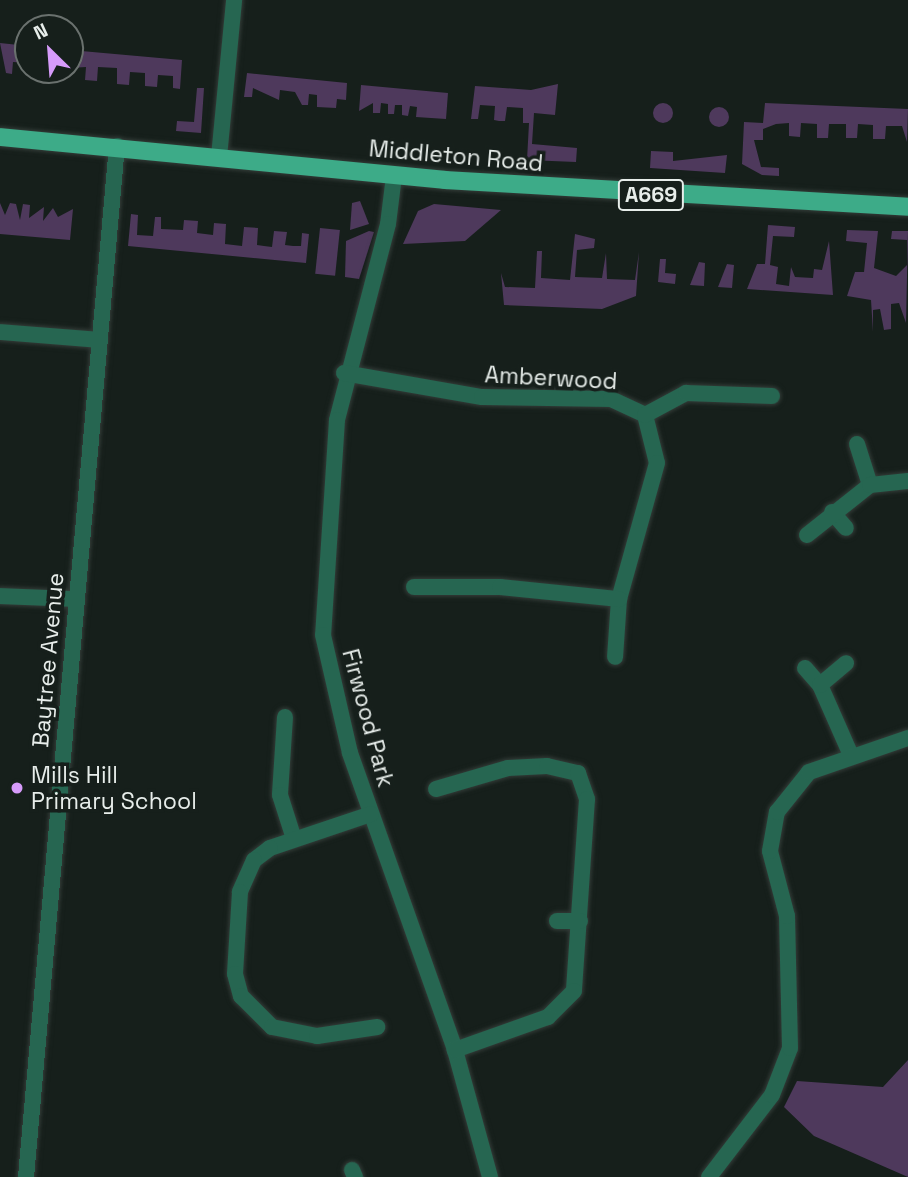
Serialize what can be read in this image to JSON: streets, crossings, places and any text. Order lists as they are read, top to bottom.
{
  "streets": {
    "main road": ["Middleton Road", "A669"],
    "street": ["Amberwood", "Baytree Avenue", "Firwood Park"]
  },
  "crossings": [
    ["Middleton Road", "Baytree Avenue"],
    ["Middleton Road", "Firwood Park"],
    ["Amberwood", "Firwood Park"]
  ],
  "places": ["Mills Hill Primary School"],
  "north": "top left"
}
